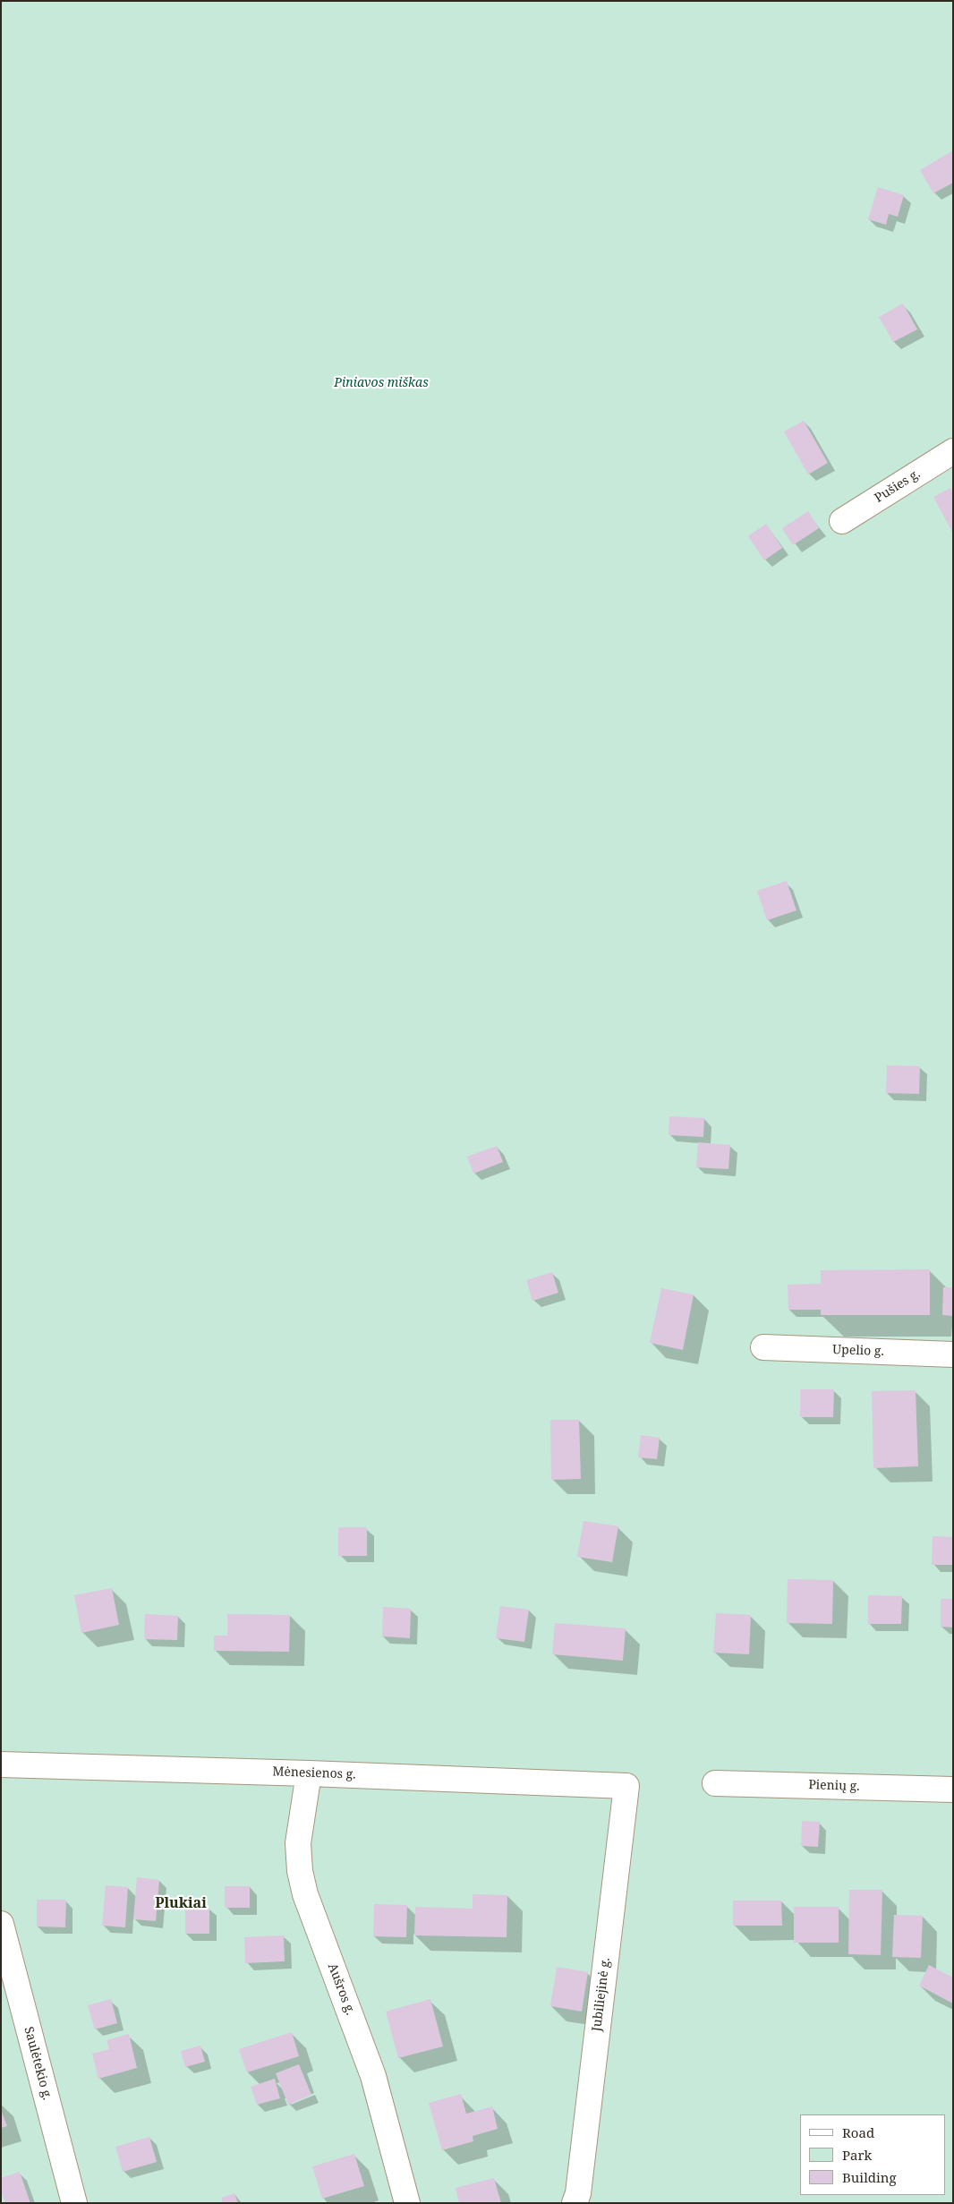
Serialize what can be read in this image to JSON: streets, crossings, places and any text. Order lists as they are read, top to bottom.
{
  "streets": {
    "street": [
      "Pušies g.",
      "Upelio g.",
      "Mėnesienos g.",
      "Pienių g.",
      "Aušros g.",
      "Jubiliejinė g.",
      "Saulėtekio g."
    ]
  },
  "crossings": [
    ["Mėnesienos g.", "Aušros g."],
    ["Mėnesienos g.", "Jubiliejinė g."]
  ],
  "districts": ["Plukiai"],
  "parks": ["Piniavos miškas"],
  "legend": ["Road", "Park", "Building"]
}
